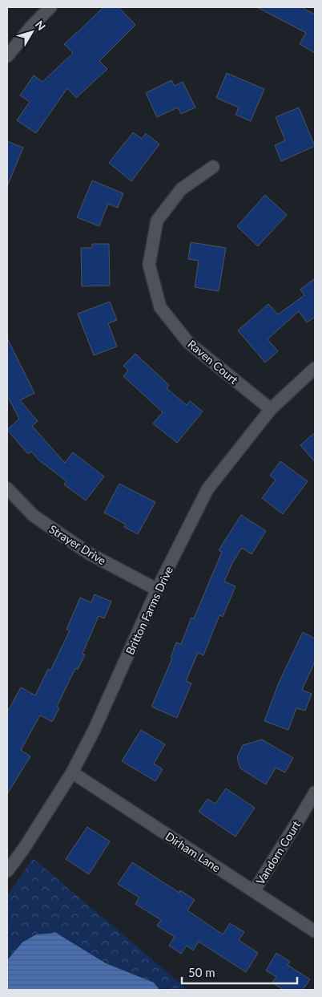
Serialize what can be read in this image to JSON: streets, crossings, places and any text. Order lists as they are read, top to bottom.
{
  "streets": {
    "street": [
      "Raven Court",
      "Strayer Drive",
      "Britton Farms Drive",
      "Dirham Lane",
      "Vandorn Court"
    ]
  },
  "crossings": [
    ["Raven Court", "Britton Farms Drive"],
    ["Strayer Drive", "Britton Farms Drive"],
    ["Britton Farms Drive", "Dirham Lane"],
    ["Dirham Lane", "Vandorn Court"]
  ],
  "scale_bar": "50 m",
  "north": "top right"
}
